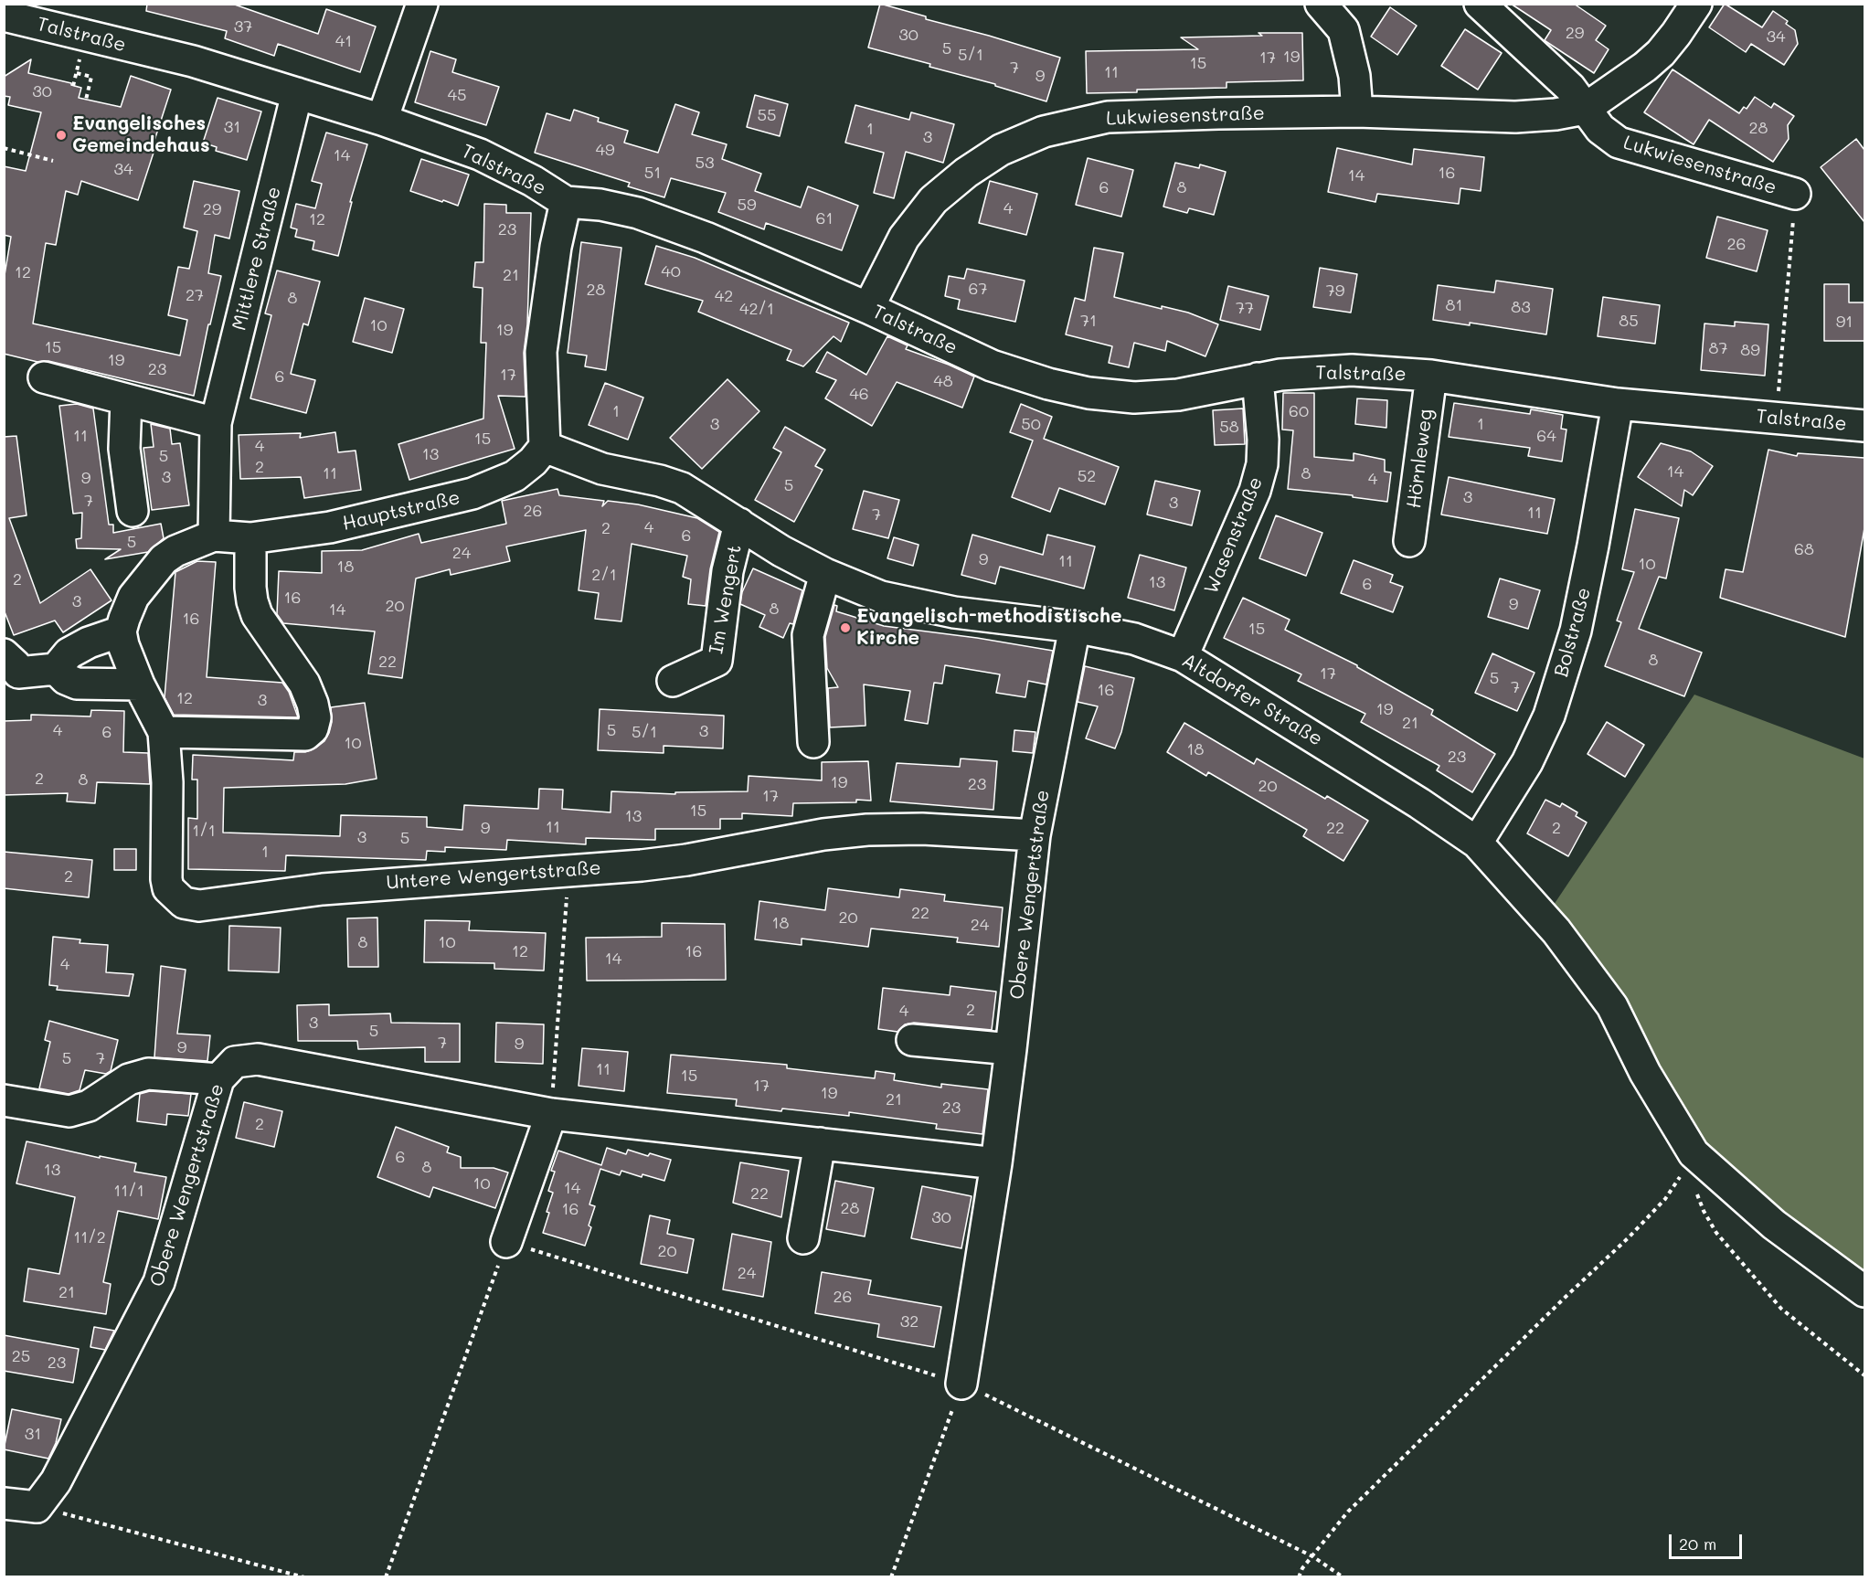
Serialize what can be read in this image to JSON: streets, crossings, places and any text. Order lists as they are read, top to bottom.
{
  "streets": {
    "street": [
      "Talstraße",
      "Lukwiesenstraße",
      "Mittlere Straße",
      "Hörnleweg",
      "Hauptstraße",
      "Wasenstraße",
      "Im Wengert",
      "Bolstraße",
      "Altdorfer Straße",
      "Untere Wengertstraße",
      "Obere Wengertstraße"
    ]
  },
  "crossings": [
    ["Talstraße", "Lukwiesenstraße"],
    ["Talstraße", "Mittlere Straße"],
    ["Talstraße", "Hörnleweg"],
    ["Talstraße", "Wasenstraße"],
    ["Talstraße", "Bolstraße"],
    ["Mittlere Straße", "Hauptstraße"],
    ["Hauptstraße", "Altdorfer Straße"],
    ["Hauptstraße", "Untere Wengertstraße"],
    ["Wasenstraße", "Altdorfer Straße"],
    ["Im Wengert", "Altdorfer Straße"],
    ["Bolstraße", "Altdorfer Straße"],
    ["Altdorfer Straße", "Obere Wengertstraße"],
    ["Untere Wengertstraße", "Obere Wengertstraße"]
  ],
  "places": ["Evangelisches Gemeindehaus", "Evangelisch-methodistische Kirche"],
  "house_numbers": [
    "37",
    "29",
    "30",
    "34",
    "41",
    "5",
    "5/1",
    "19",
    "17",
    "15",
    "7",
    "11",
    "9",
    "30",
    "45",
    "55",
    "31",
    "28",
    "1",
    "3",
    "49",
    "14",
    "53",
    "34",
    "51",
    "16",
    "14",
    "6",
    "8",
    "59",
    "4",
    "29",
    "61",
    "12",
    "23",
    "26",
    "40",
    "12",
    "21",
    "67",
    "28",
    "79",
    "27",
    "42",
    "8",
    "81",
    "83",
    "77",
    "42/1",
    "71",
    "85",
    "91",
    "10",
    "19",
    "15",
    "87",
    "89",
    "19",
    "23",
    "17",
    "6",
    "48",
    "46",
    "1",
    "60",
    "3",
    "50",
    "1",
    "58",
    "11",
    "64",
    "15",
    "4",
    "13",
    "5",
    "2",
    "14",
    "11",
    "8",
    "52",
    "3",
    "9",
    "4",
    "5",
    "3",
    "7",
    "3",
    "26",
    "11",
    "7",
    "4",
    "2",
    "6",
    "5",
    "68",
    "24",
    "9",
    "11",
    "10",
    "18",
    "2/1",
    "2",
    "13",
    "6",
    "16",
    "3",
    "9",
    "20",
    "8",
    "14",
    "16",
    "15",
    "8",
    "22",
    "17",
    "5",
    "7",
    "16",
    "12",
    "3",
    "19",
    "21",
    "4",
    "5",
    "3",
    "6",
    "5/1",
    "10",
    "18",
    "23",
    "2",
    "8",
    "19",
    "23",
    "20",
    "17",
    "15",
    "13",
    "11",
    "9",
    "22",
    "2",
    "1/1",
    "3",
    "5",
    "1",
    "2",
    "22",
    "20",
    "18",
    "24",
    "8",
    "10",
    "12",
    "16",
    "14",
    "4",
    "2",
    "4",
    "3",
    "5",
    "7",
    "9",
    "9",
    "5",
    "7",
    "11",
    "15",
    "17",
    "19",
    "21",
    "23",
    "2",
    "6",
    "8",
    "13",
    "10",
    "14",
    "11/1",
    "22",
    "28",
    "16",
    "30",
    "11/2",
    "20",
    "24",
    "21",
    "26",
    "32",
    "25",
    "23",
    "31"
  ],
  "scale_bar": "20 m"
}
